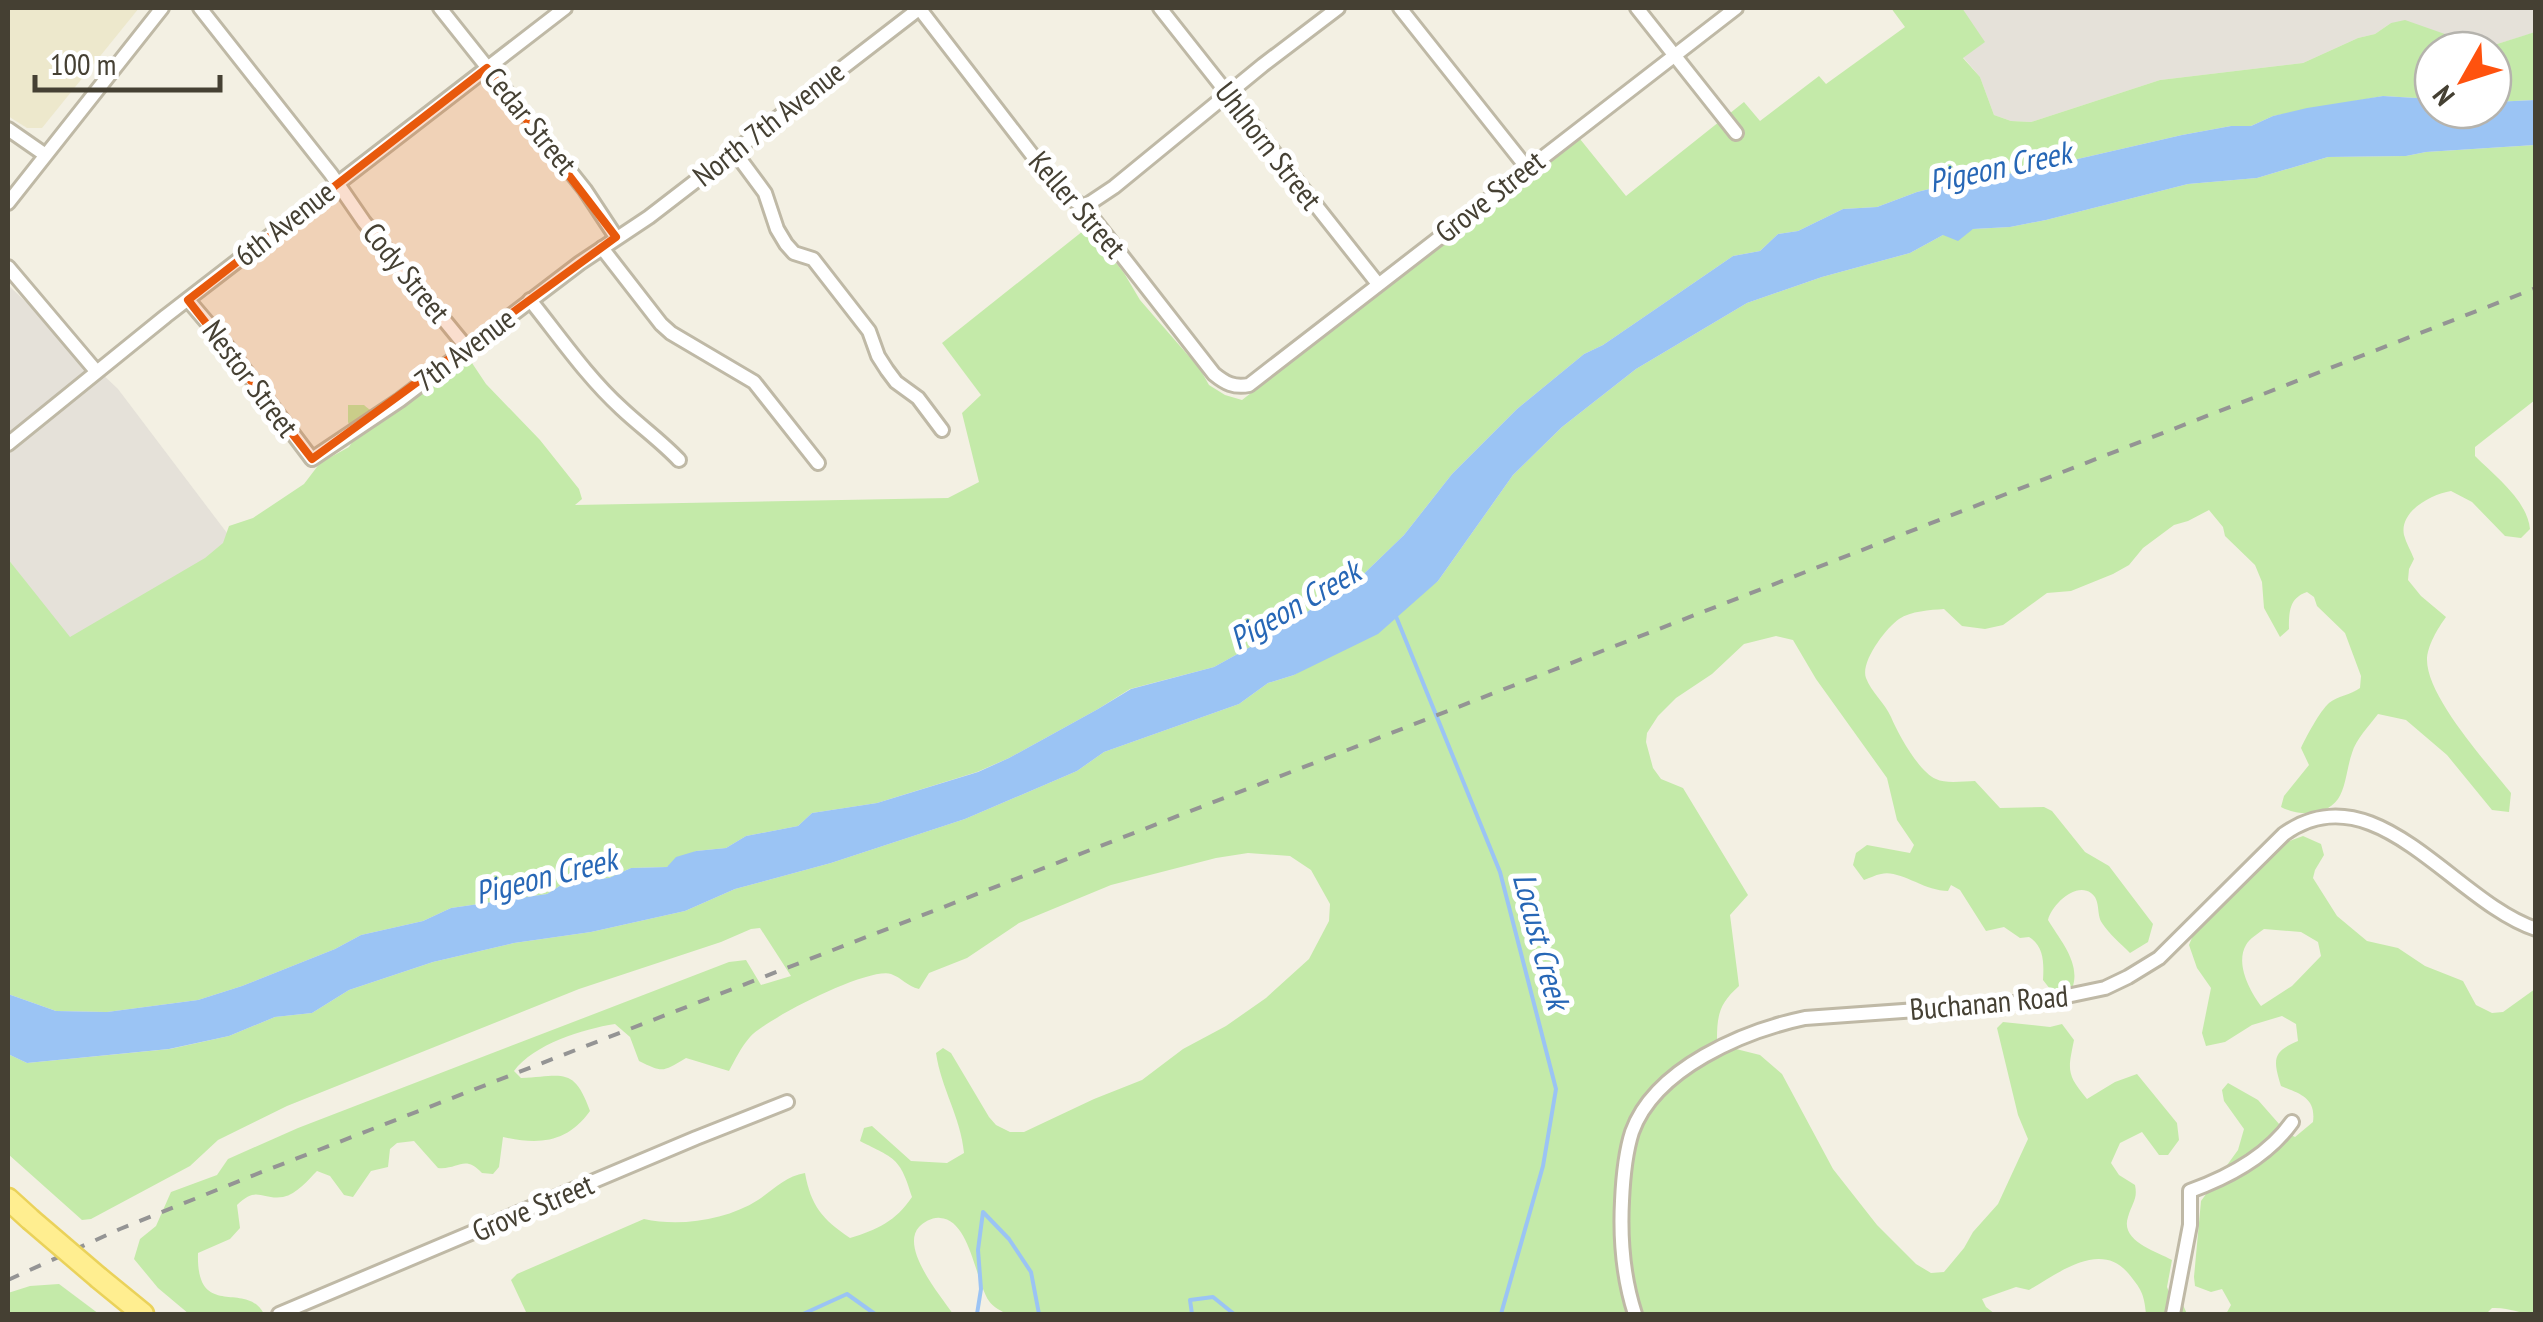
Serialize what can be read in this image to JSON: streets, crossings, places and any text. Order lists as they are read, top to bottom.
{
  "streets": {
    "street": [
      "Cedar Street",
      "North 7th Avenue",
      "Uhlhorn Street",
      "Grove Street",
      "Keller Street",
      "6th Avenue",
      "Cody Street",
      "7th Avenue",
      "Nestor Street",
      "Buchanan Road"
    ]
  },
  "crossings": [
    ["Cedar Street", "North 7th Avenue"],
    ["Cedar Street", "6th Avenue"],
    ["Cedar Street", "7th Avenue"],
    ["North 7th Avenue", "Keller Street"],
    ["North 7th Avenue", "7th Avenue"],
    ["Uhlhorn Street", "Grove Street"],
    ["Grove Street", "Keller Street"],
    ["6th Avenue", "Cody Street"],
    ["6th Avenue", "Nestor Street"],
    ["Cody Street", "7th Avenue"],
    ["7th Avenue", "Nestor Street"]
  ],
  "water": ["Pigeon Creek", "Locust Creek"],
  "scale_bar": "100 m",
  "north": "bottom left"
}
